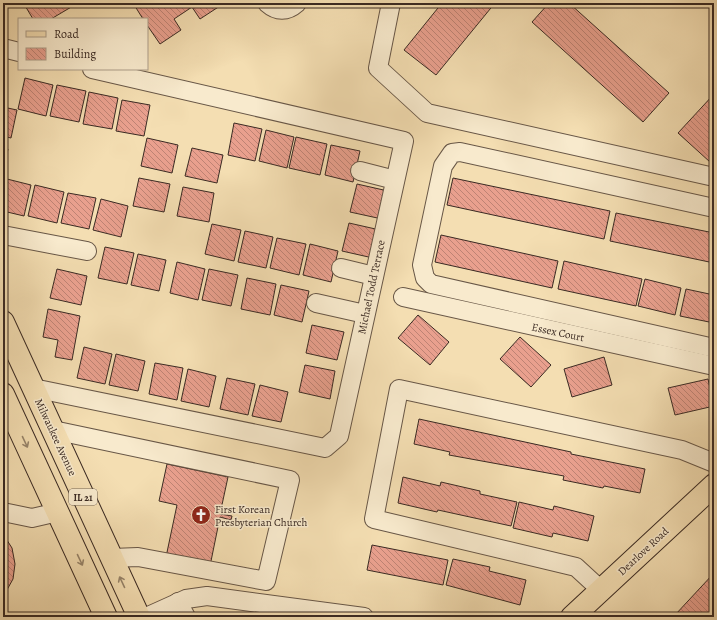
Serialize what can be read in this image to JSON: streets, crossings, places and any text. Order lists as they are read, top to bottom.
{
  "streets": {
    "main road": ["Milwaukee Avenue", "IL 21", "Dearlove Road"],
    "street": ["Michael Todd Terrace", "Essex Court"]
  },
  "crossings": [
    ["Michael Todd Terrace", "Milwaukee Avenue"]
  ],
  "places": {
    "church": ["First Korean Presbyterian Church"]
  },
  "legend": ["Road", "Building"]
}
